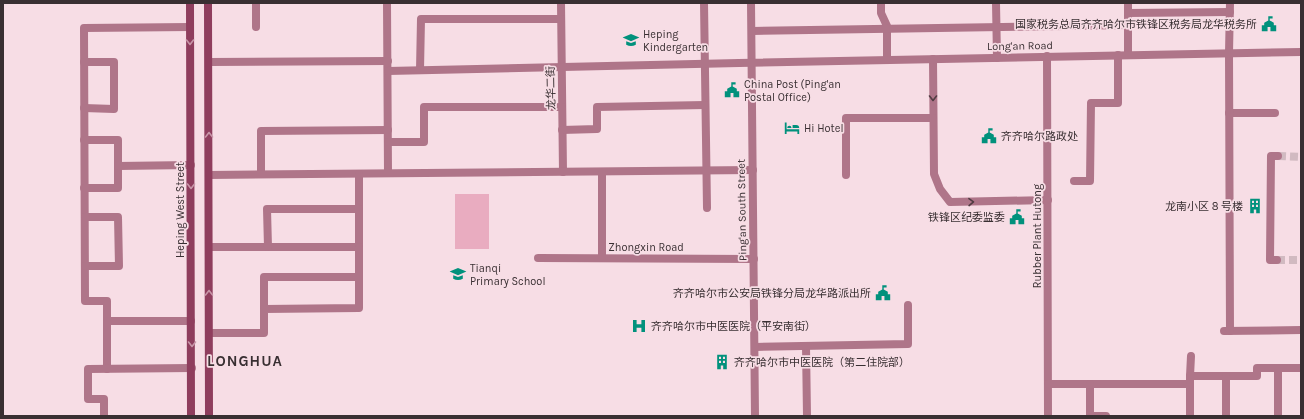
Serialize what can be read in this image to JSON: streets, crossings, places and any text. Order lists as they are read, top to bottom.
{
  "streets": {
    "main road": ["Heping West Street"],
    "street": [
      "Long'an Road",
      "龙华二街",
      "Ping'an South Street",
      "Rubber Plant Hutong",
      "Zhongxin Road"
    ]
  },
  "crossings": [
    ["Long'an Road", "龙华二街"],
    ["Long'an Road", "Ping'an South Street"],
    ["Long'an Road", "Rubber Plant Hutong"],
    ["Ping'an South Street", "Zhongxin Road"]
  ],
  "districts": ["LONGHUA"],
  "places": {
    "public building": [
      "国家税务总局齐齐哈尔市铁锋区税务局龙华税务所",
      "China Post (Ping'an Postal Office)",
      "齐齐哈尔路政处",
      "铁锋区纪委监委",
      "齐齐哈尔市公安局铁锋分局龙华路派出所"
    ],
    "school or university": ["Heping Kindergarten", "Tianqi Primary School"],
    "hotel": ["Hi Hotel"],
    "building": ["龙南小区 8 号楼", "齐齐哈尔市中医医院（第二住院部）"],
    "hospital": ["齐齐哈尔市中医医院（平安南街）"]
  }
}
